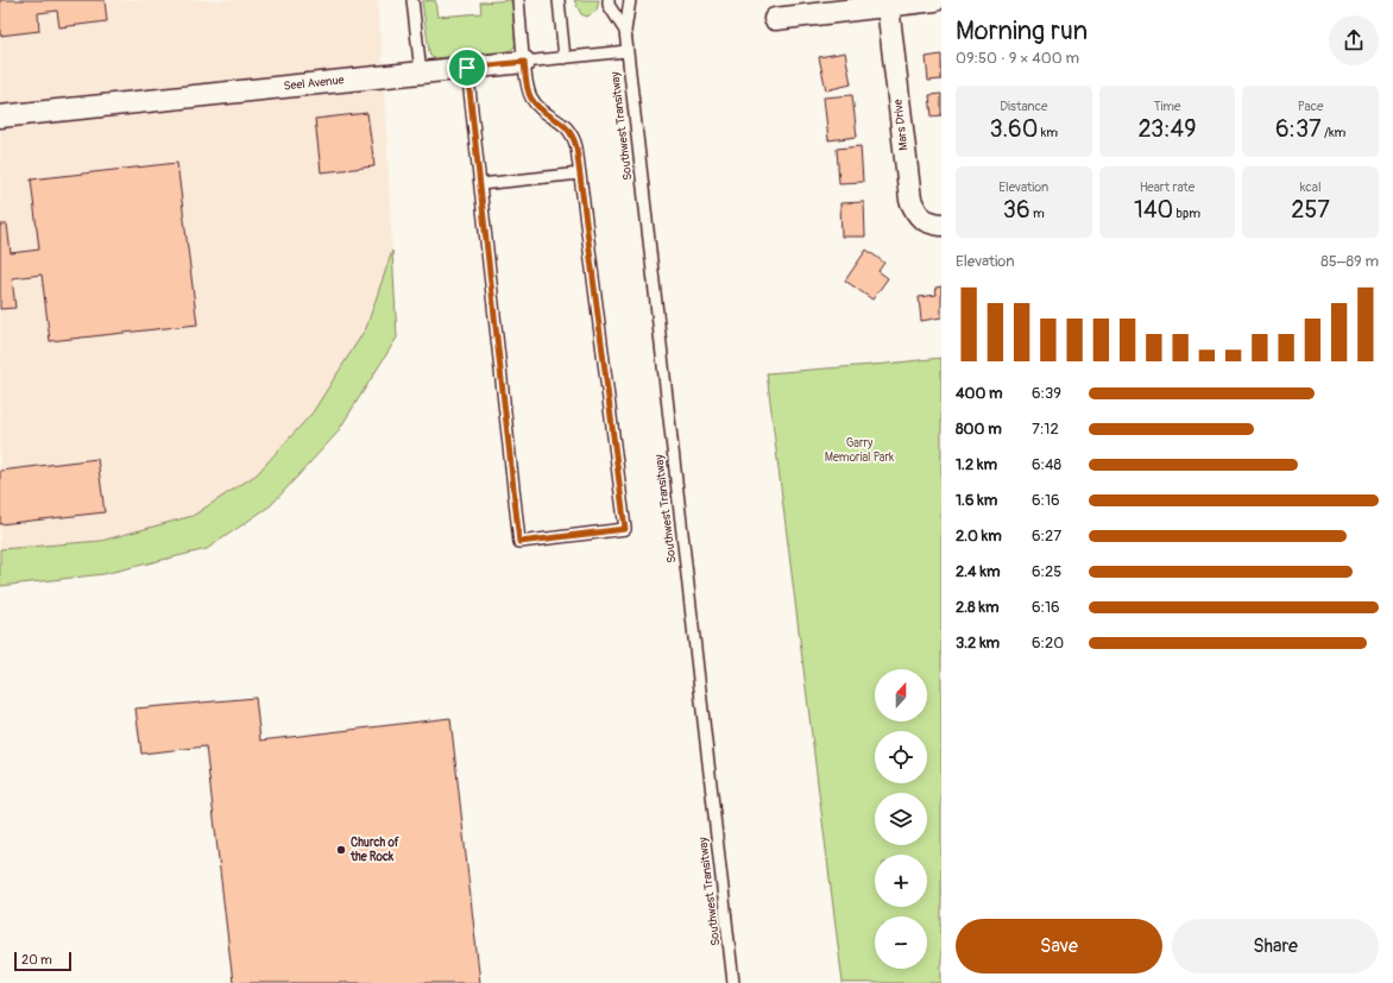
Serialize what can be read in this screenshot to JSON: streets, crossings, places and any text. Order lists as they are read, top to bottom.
{
  "streets": {
    "street": ["Seel Avenue", "Mars Drive"],
    "lane": ["Southwest Transitway"]
  },
  "crossings": [
    ["Seel Avenue", "Southwest Transitway"]
  ],
  "parks": ["Garry Memorial Park"],
  "places": ["Church of the Rock"],
  "scale_bar": "20 m",
  "north": "top",
  "page": {
    "heading": ["Morning run", "09:50 · 9 × 400 m"],
    "stats": [
      ["Distance", "3.60 km"],
      ["Time", "23:49"],
      ["Pace", "6:37 /km"],
      ["Elevation", "36 m"],
      ["Heart rate", "140 bpm"],
      ["kcal", "257"]
    ],
    "chart": ["Elevation", "85–89 m"],
    "list": [
      {
        "name": "400 m",
        "note": "6:39"
      },
      {
        "name": "800 m",
        "note": "7:12"
      },
      {
        "name": "1.2 km",
        "note": "6:48"
      },
      {
        "name": "1.6 km",
        "note": "6:16"
      },
      {
        "name": "2.0 km",
        "note": "6:27"
      },
      {
        "name": "2.4 km",
        "note": "6:25"
      },
      {
        "name": "2.8 km",
        "note": "6:16"
      },
      {
        "name": "3.2 km",
        "note": "6:20"
      }
    ],
    "map_buttons": ["+", "−"],
    "buttons": ["Save", "Share"],
    "scale": "20 m"
  }
}
